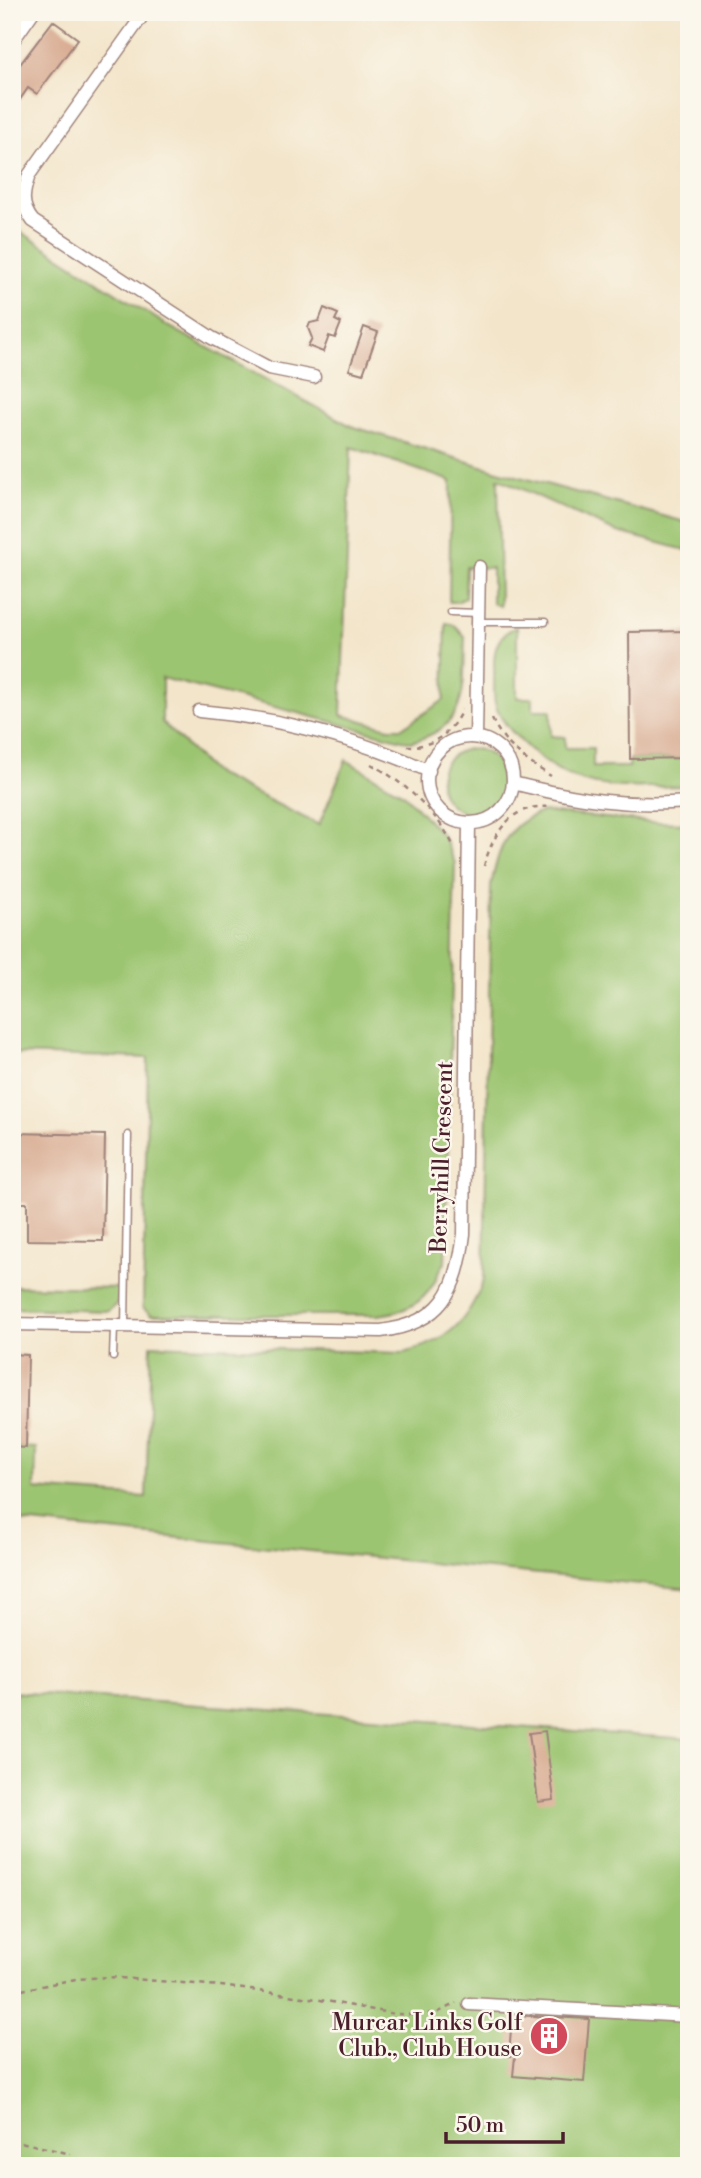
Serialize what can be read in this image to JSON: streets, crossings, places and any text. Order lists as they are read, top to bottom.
{
  "streets": {
    "street": ["Berryhill Crescent"]
  },
  "places": {
    "building": ["Murcar Links Golf Club., Club House"]
  },
  "scale_bar": "50 m"
}
